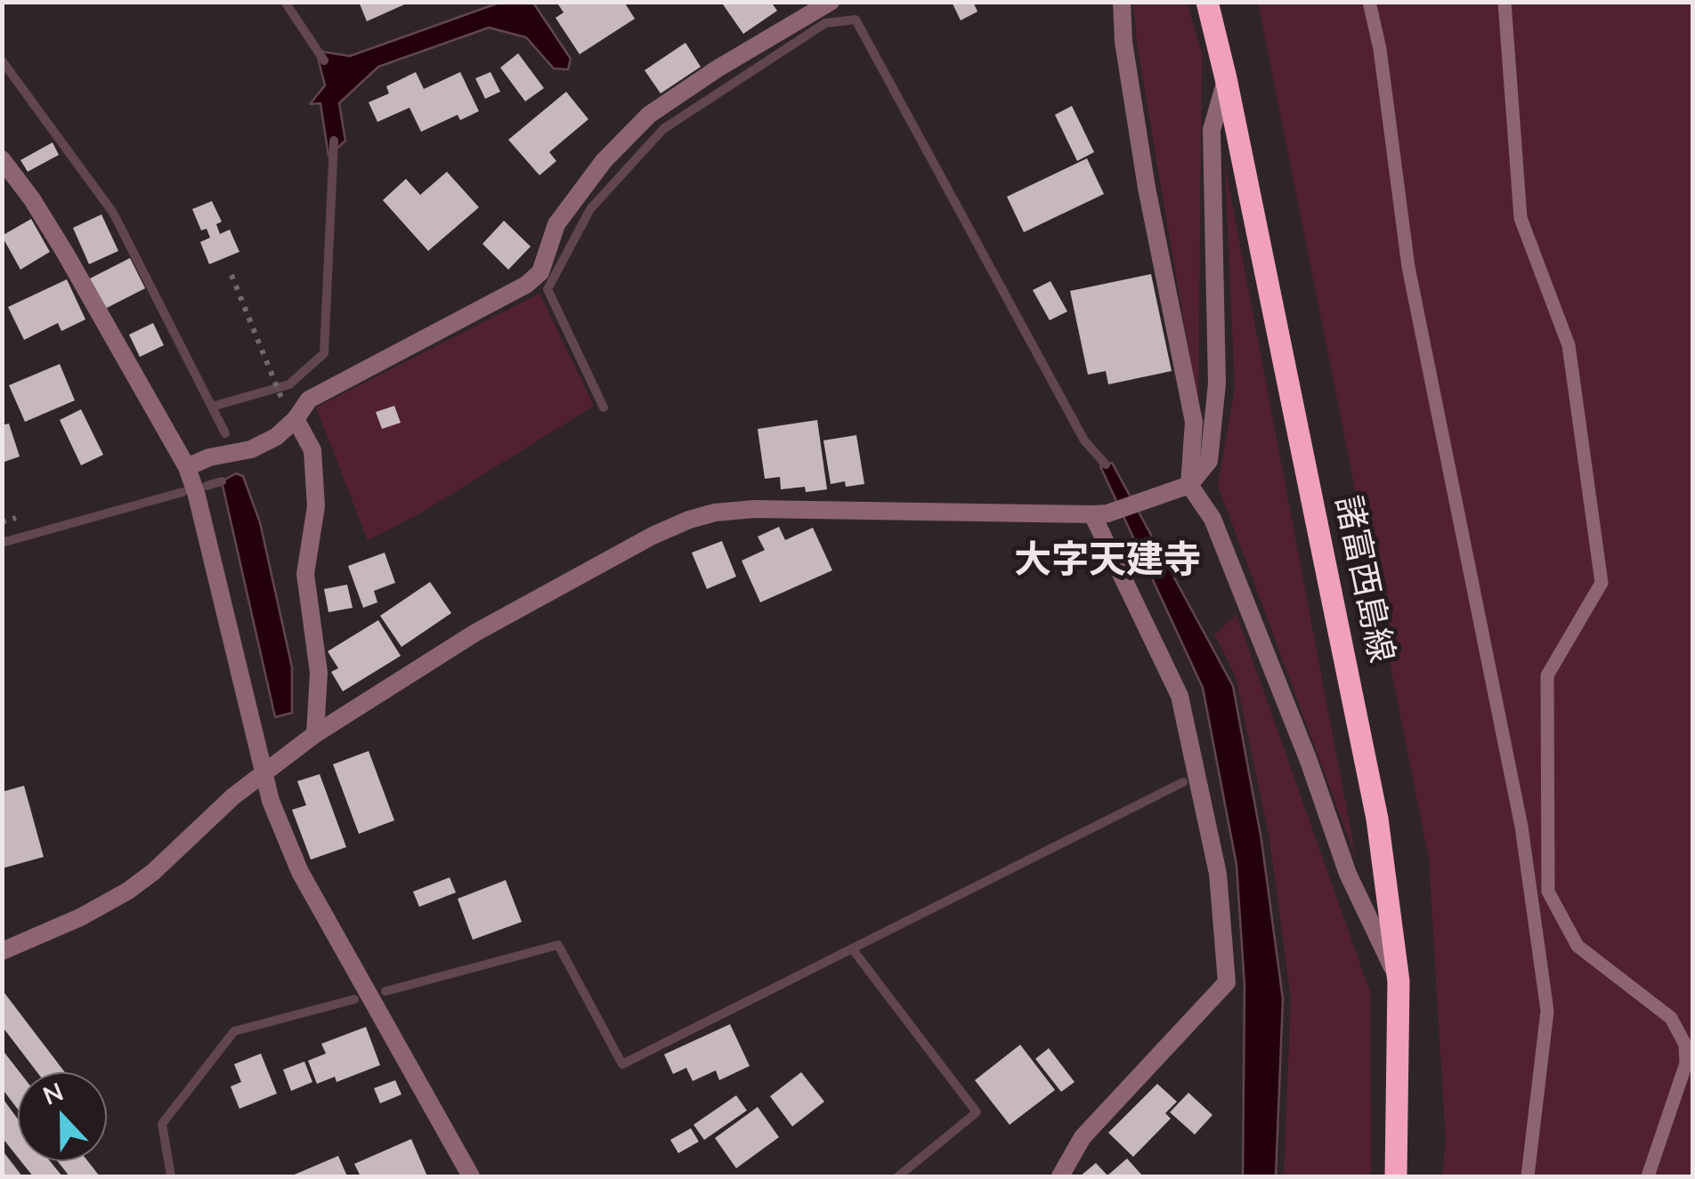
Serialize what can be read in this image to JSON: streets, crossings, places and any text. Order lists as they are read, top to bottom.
{
  "streets": {
    "main road": ["諸富西島線"]
  },
  "districts": ["大字天建寺"],
  "north": "top"
}
